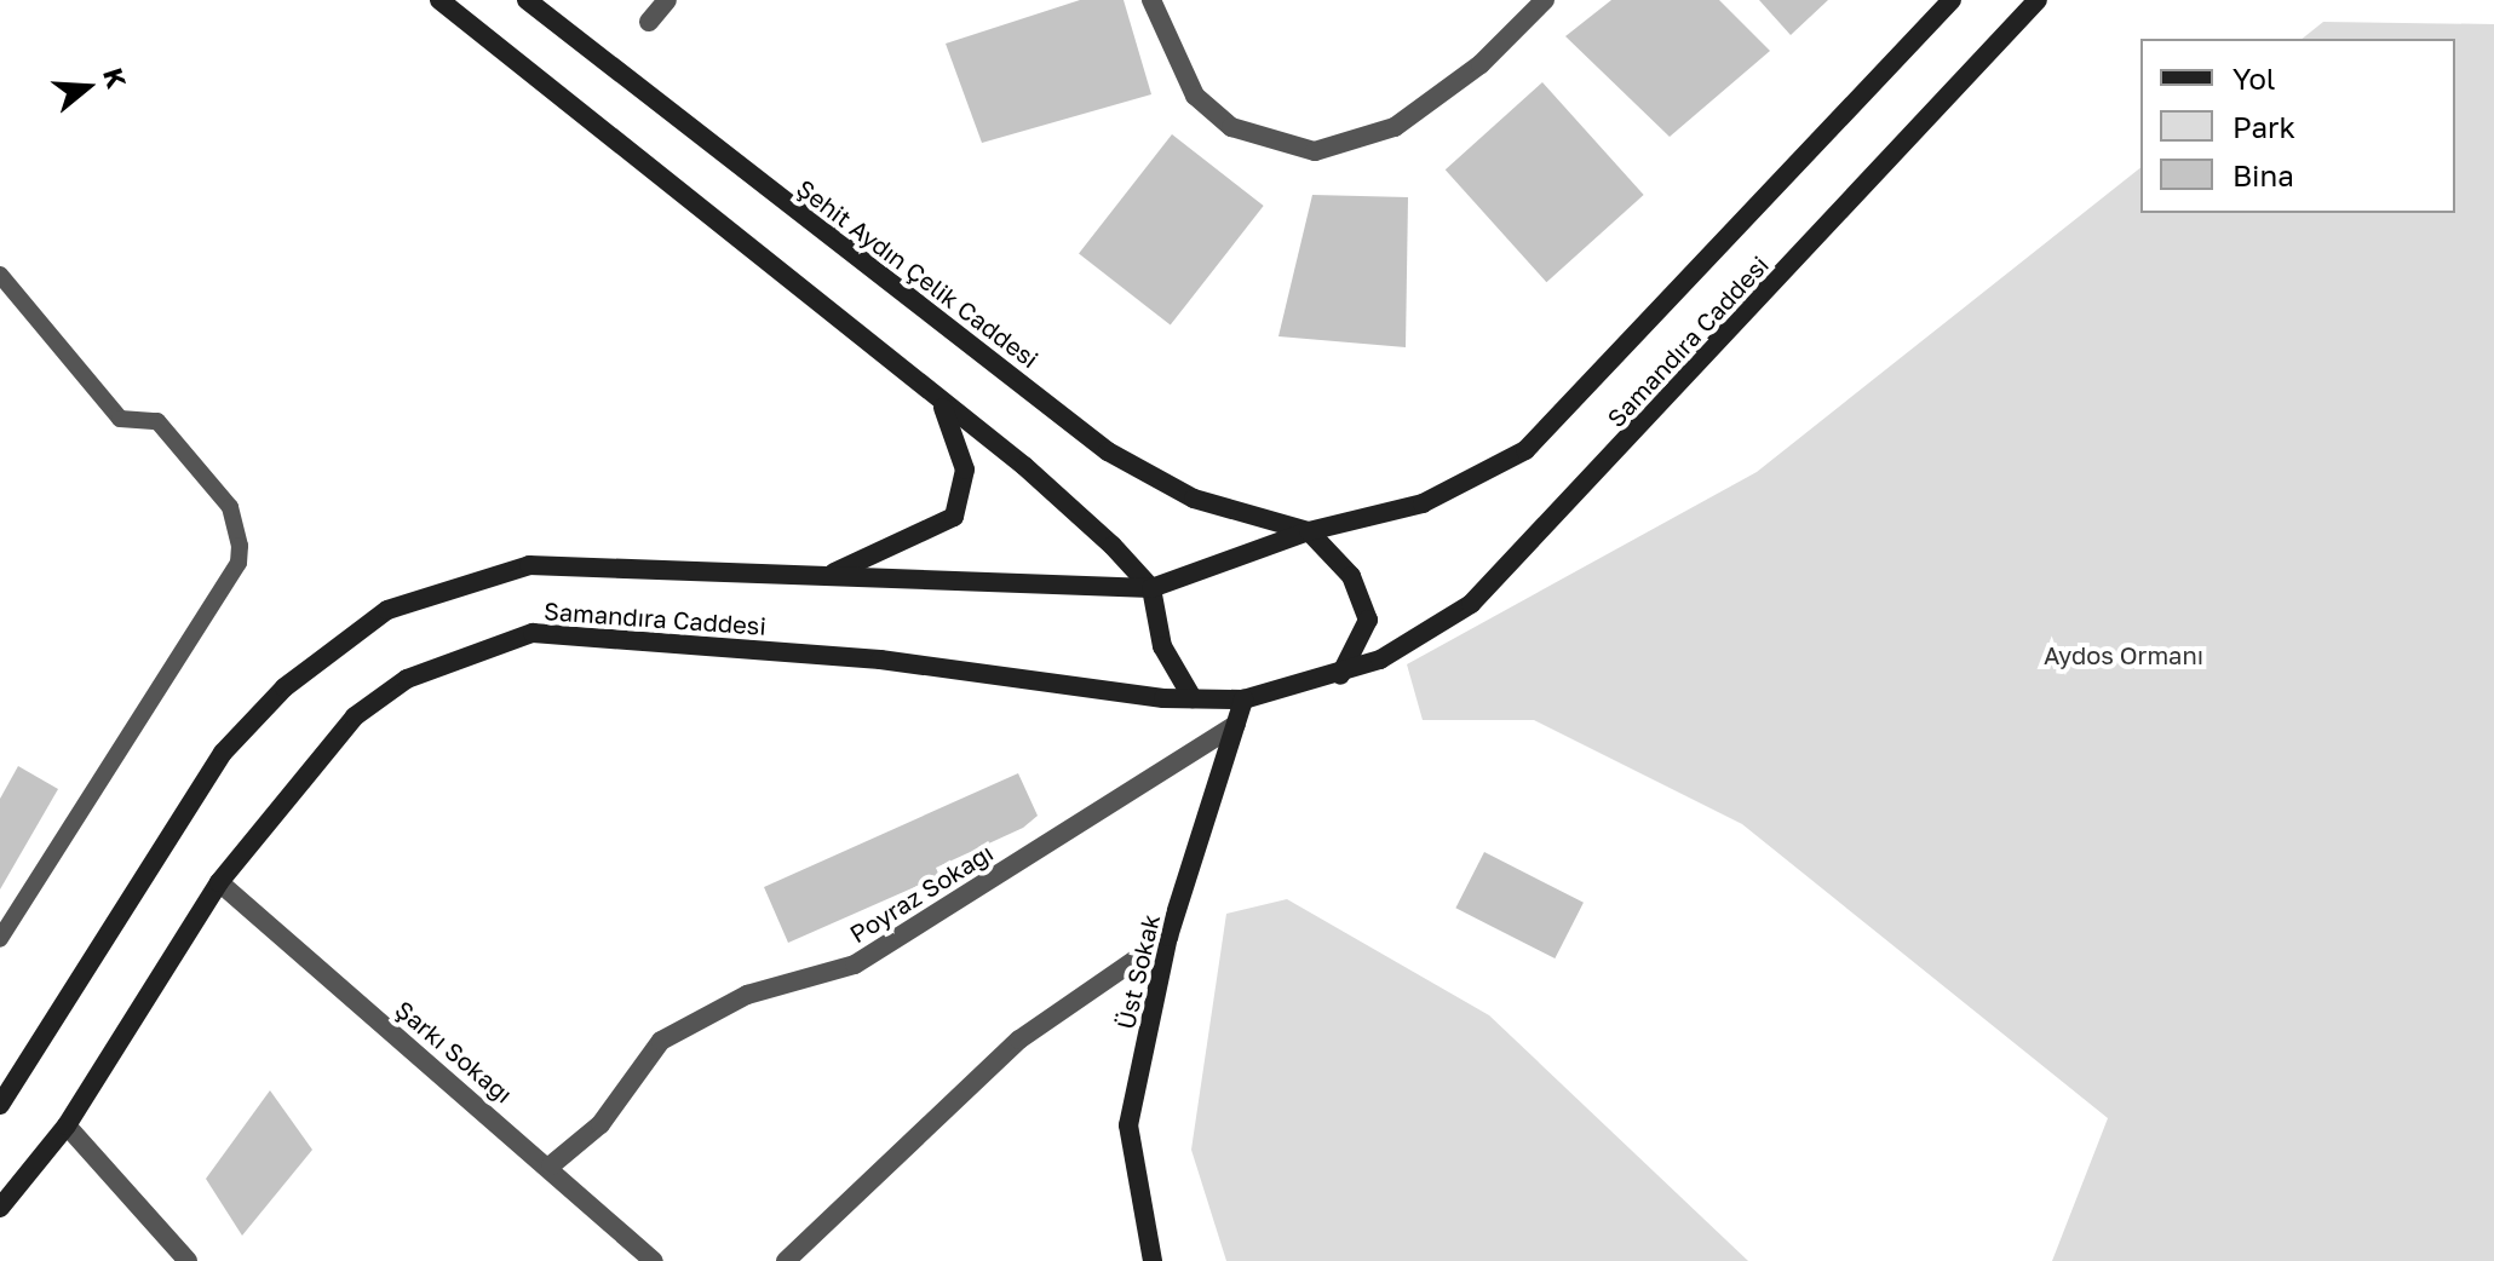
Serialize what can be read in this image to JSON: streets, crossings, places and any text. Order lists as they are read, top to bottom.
{
  "streets": {
    "main road": ["Şehit Aydın Çelik Caddesi", "Samandıra Caddesi", "Üst Sokak"],
    "street": ["Poyraz Sokağı", "Şarkı Sokağı"]
  },
  "crossings": [
    ["Şehit Aydın Çelik Caddesi", "Samandıra Caddesi"],
    ["Şehit Aydın Çelik Caddesi", "Üst Sokak"],
    ["Samandıra Caddesi", "Üst Sokak"],
    ["Samandıra Caddesi", "Şarkı Sokağı"],
    ["Poyraz Sokağı", "Üst Sokak"],
    ["Poyraz Sokağı", "Şarkı Sokağı"]
  ],
  "parks": ["Aydos Ormanı"],
  "legend": ["Yol", "Park", "Bina"],
  "north": "right"
}
